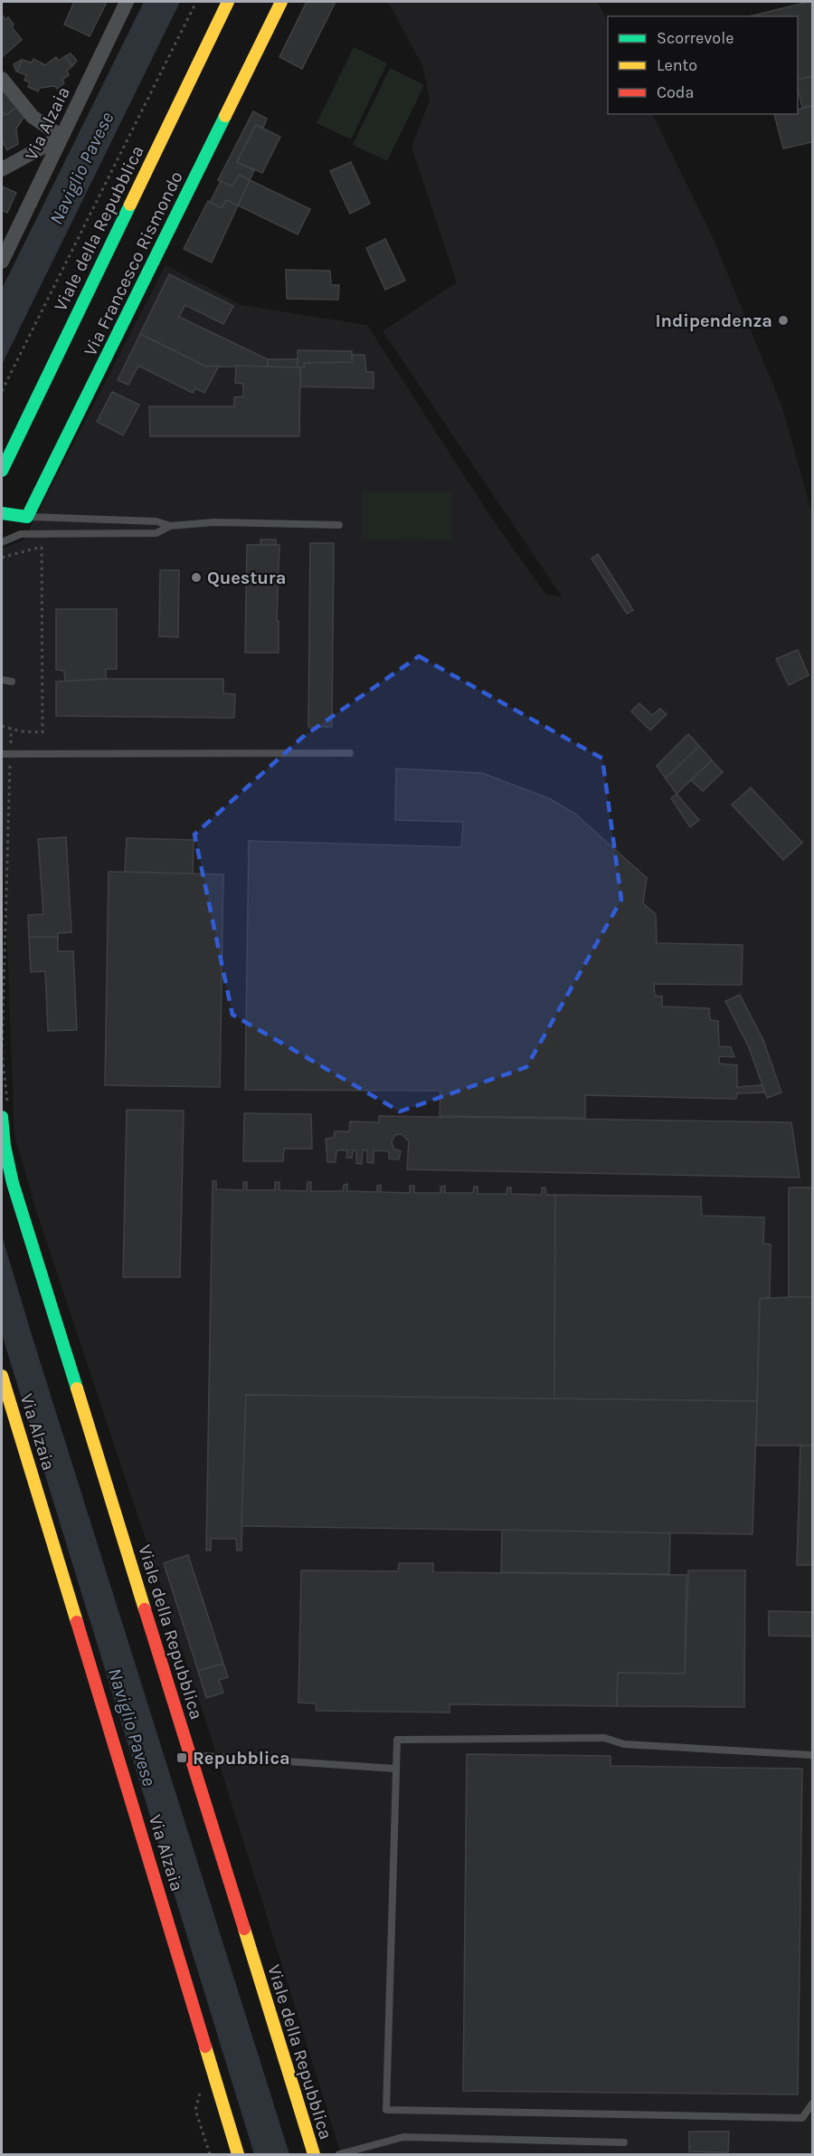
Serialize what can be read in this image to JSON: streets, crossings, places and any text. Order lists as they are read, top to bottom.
{
  "streets": {
    "street": ["Via Alzaia", "Viale della Repubblica", "Via Francesco Rismondo"]
  },
  "water": ["Naviglio Pavese"],
  "places": {
    "other": ["Indipendenza", "Questura"],
    "transit": ["Repubblica"]
  },
  "legend": ["Scorrevole", "Lento", "Coda"]
}
